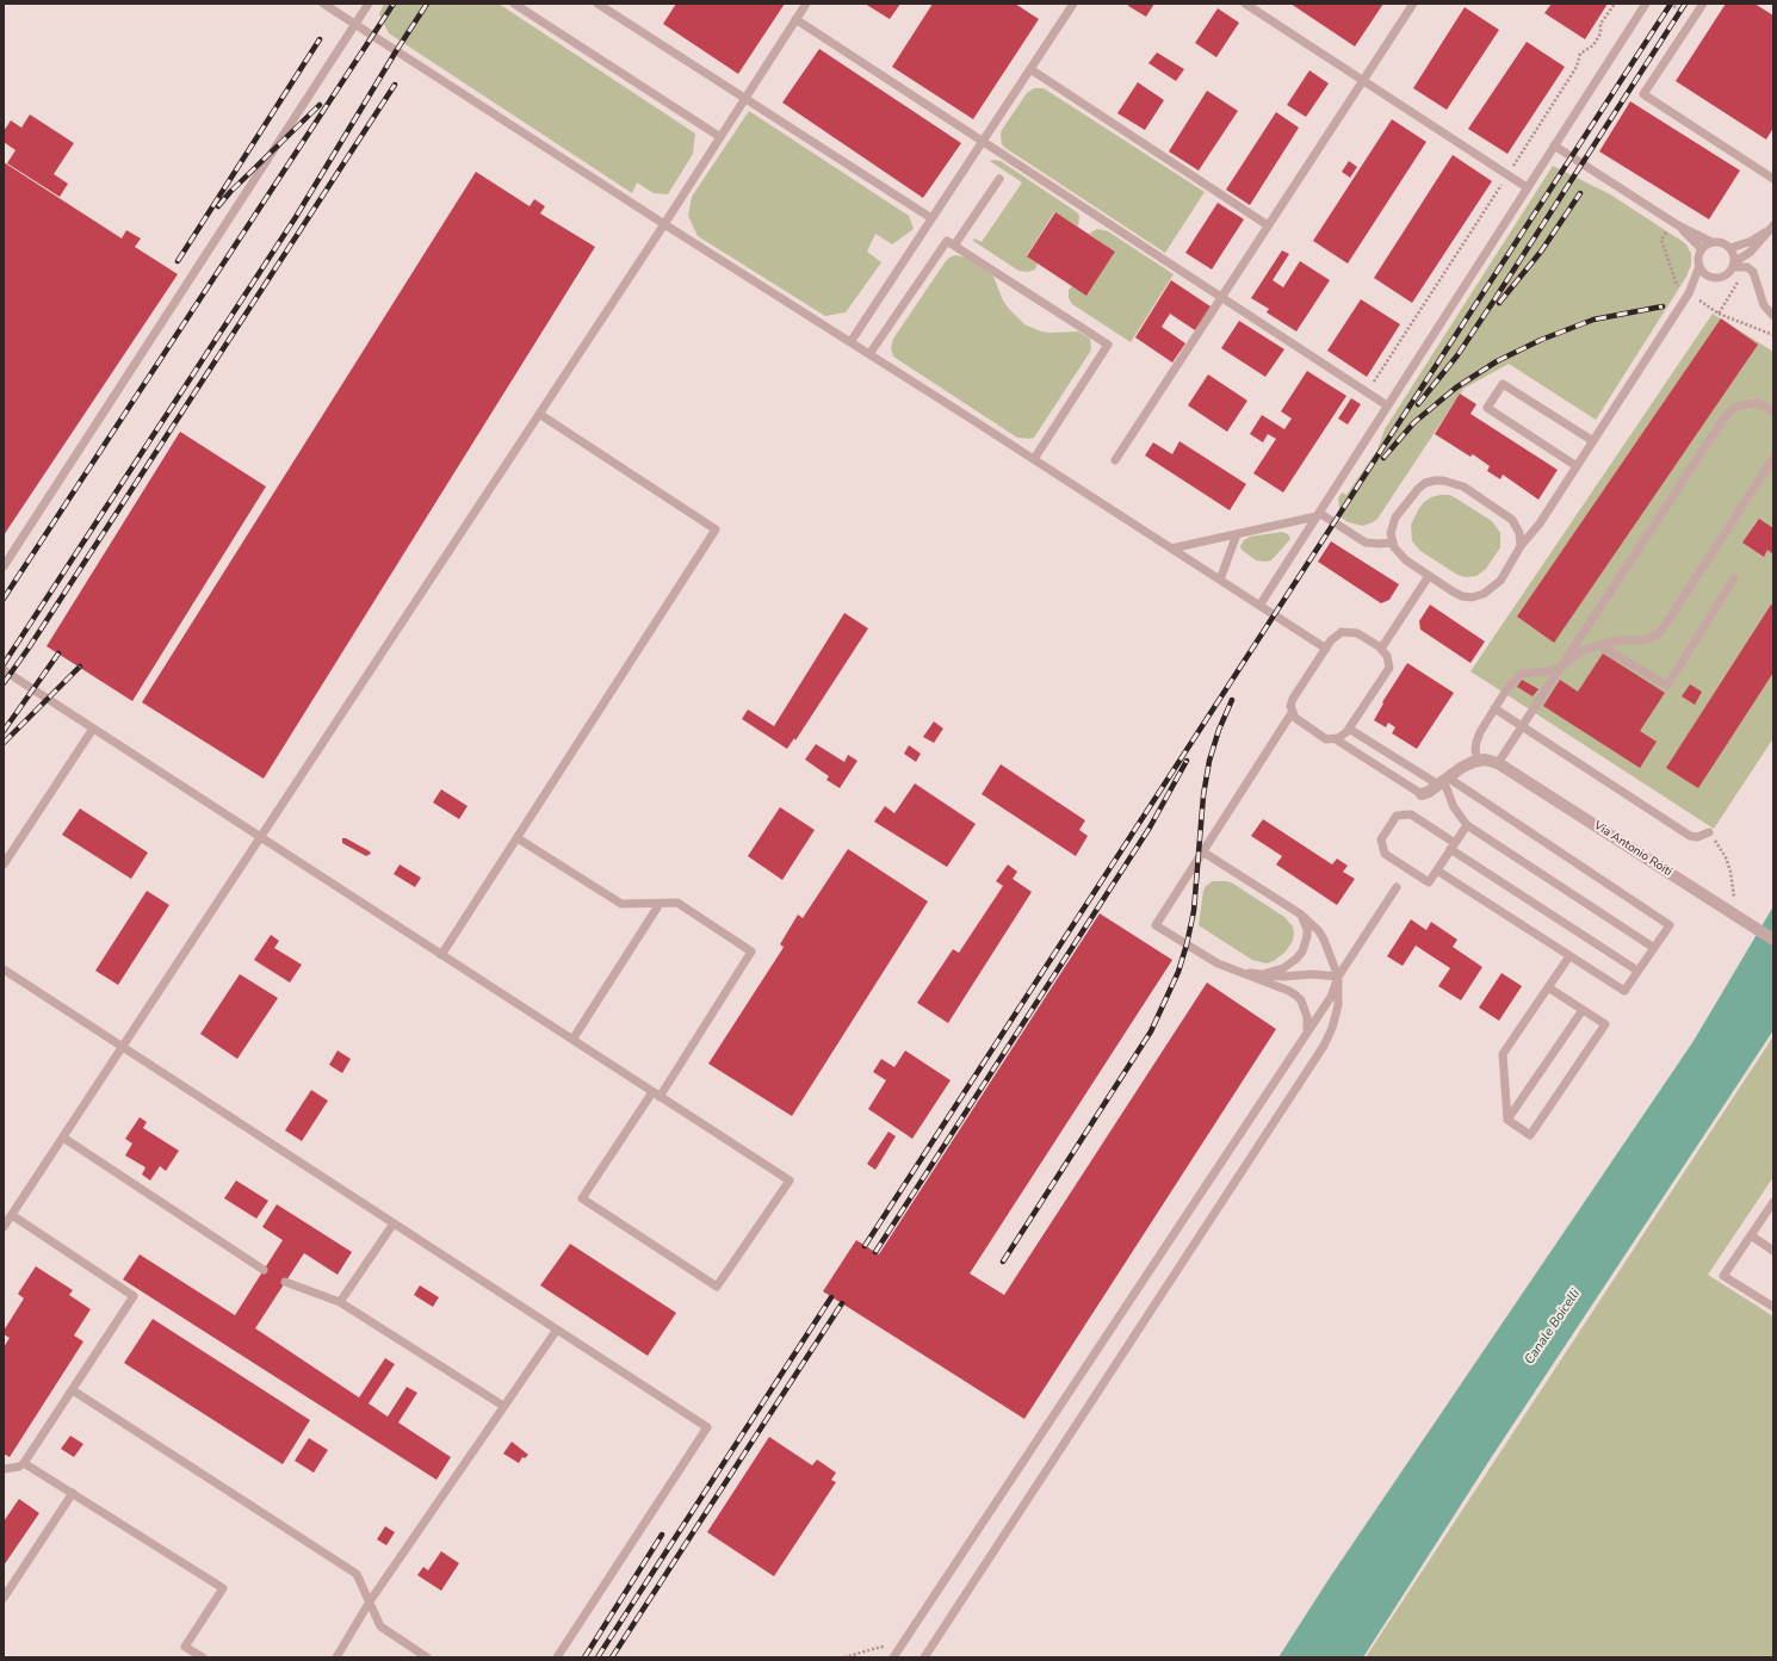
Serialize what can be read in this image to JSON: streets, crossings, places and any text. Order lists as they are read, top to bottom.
{
  "streets": {
    "street": ["Via Antonio Roiti"]
  },
  "water": ["Canale Boicelli"]
}
